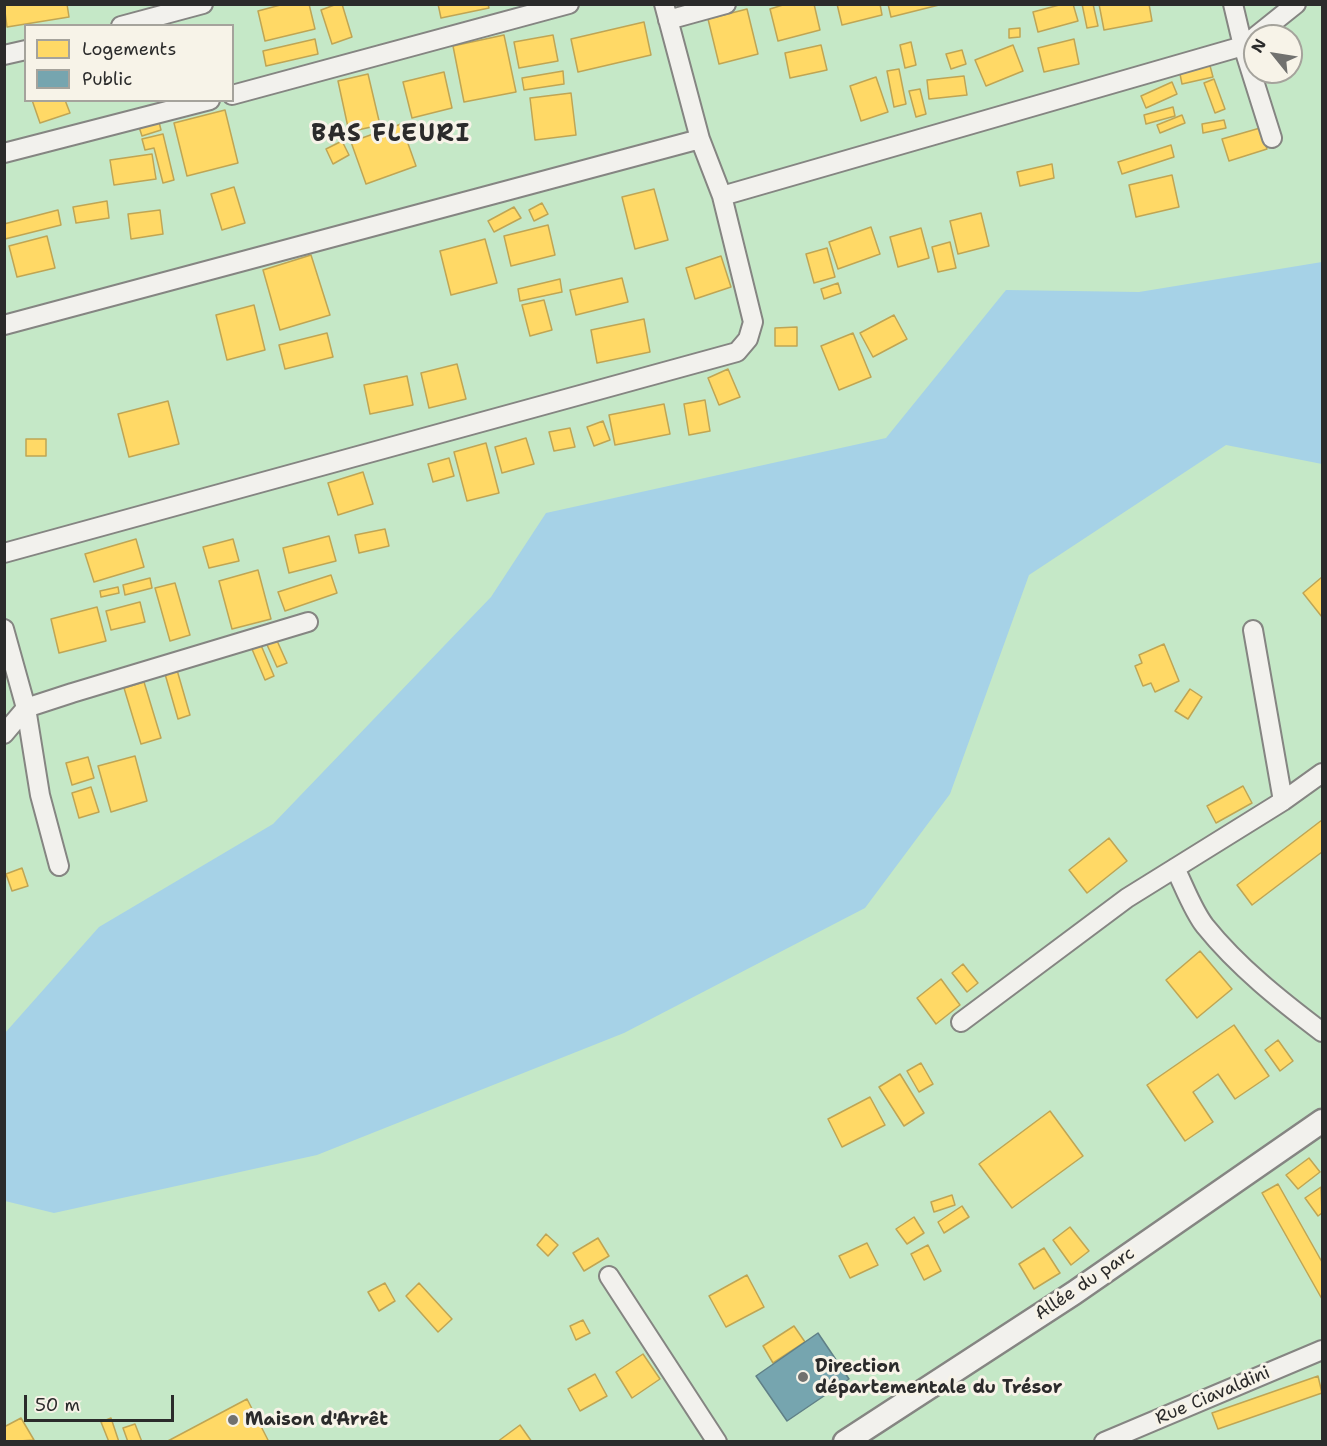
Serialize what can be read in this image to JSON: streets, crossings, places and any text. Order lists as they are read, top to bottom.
{
  "streets": {
    "street": ["Allée du parc", "Rue Ciavaldini"]
  },
  "districts": ["BAS FLEURI"],
  "places": ["Direction départementale du Trésor", "Maison d'Arrêt"],
  "legend": ["Logements", "Public"],
  "scale_bar": "50 m",
  "north": "top left"
}
